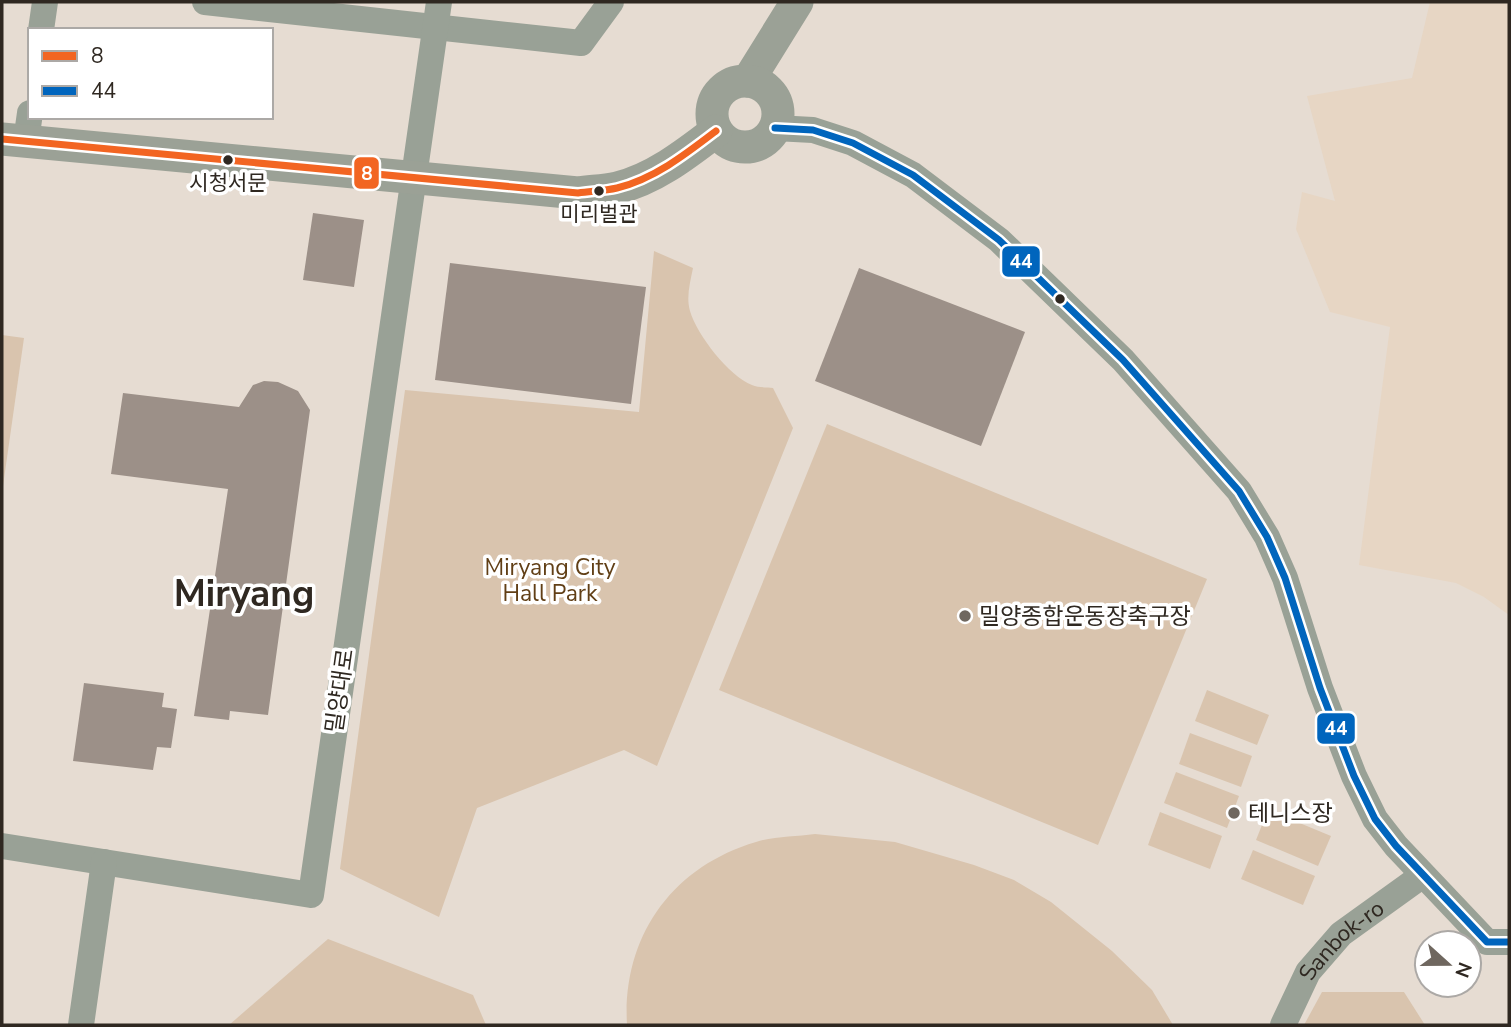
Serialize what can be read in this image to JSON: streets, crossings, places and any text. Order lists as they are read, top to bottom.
{
  "streets": {
    "street": ["밀양대로", "Sanbok-ro"]
  },
  "districts": ["Miryang"],
  "parks": ["Miryang City Hall Park"],
  "places": [
    "시청서문",
    "미리벌관",
    "밀양종합운동장축구장",
    "테니스장"
  ],
  "lines": ["transit line 44", "transit line 8"],
  "legend": ["8", "44"],
  "north": "right"
}
